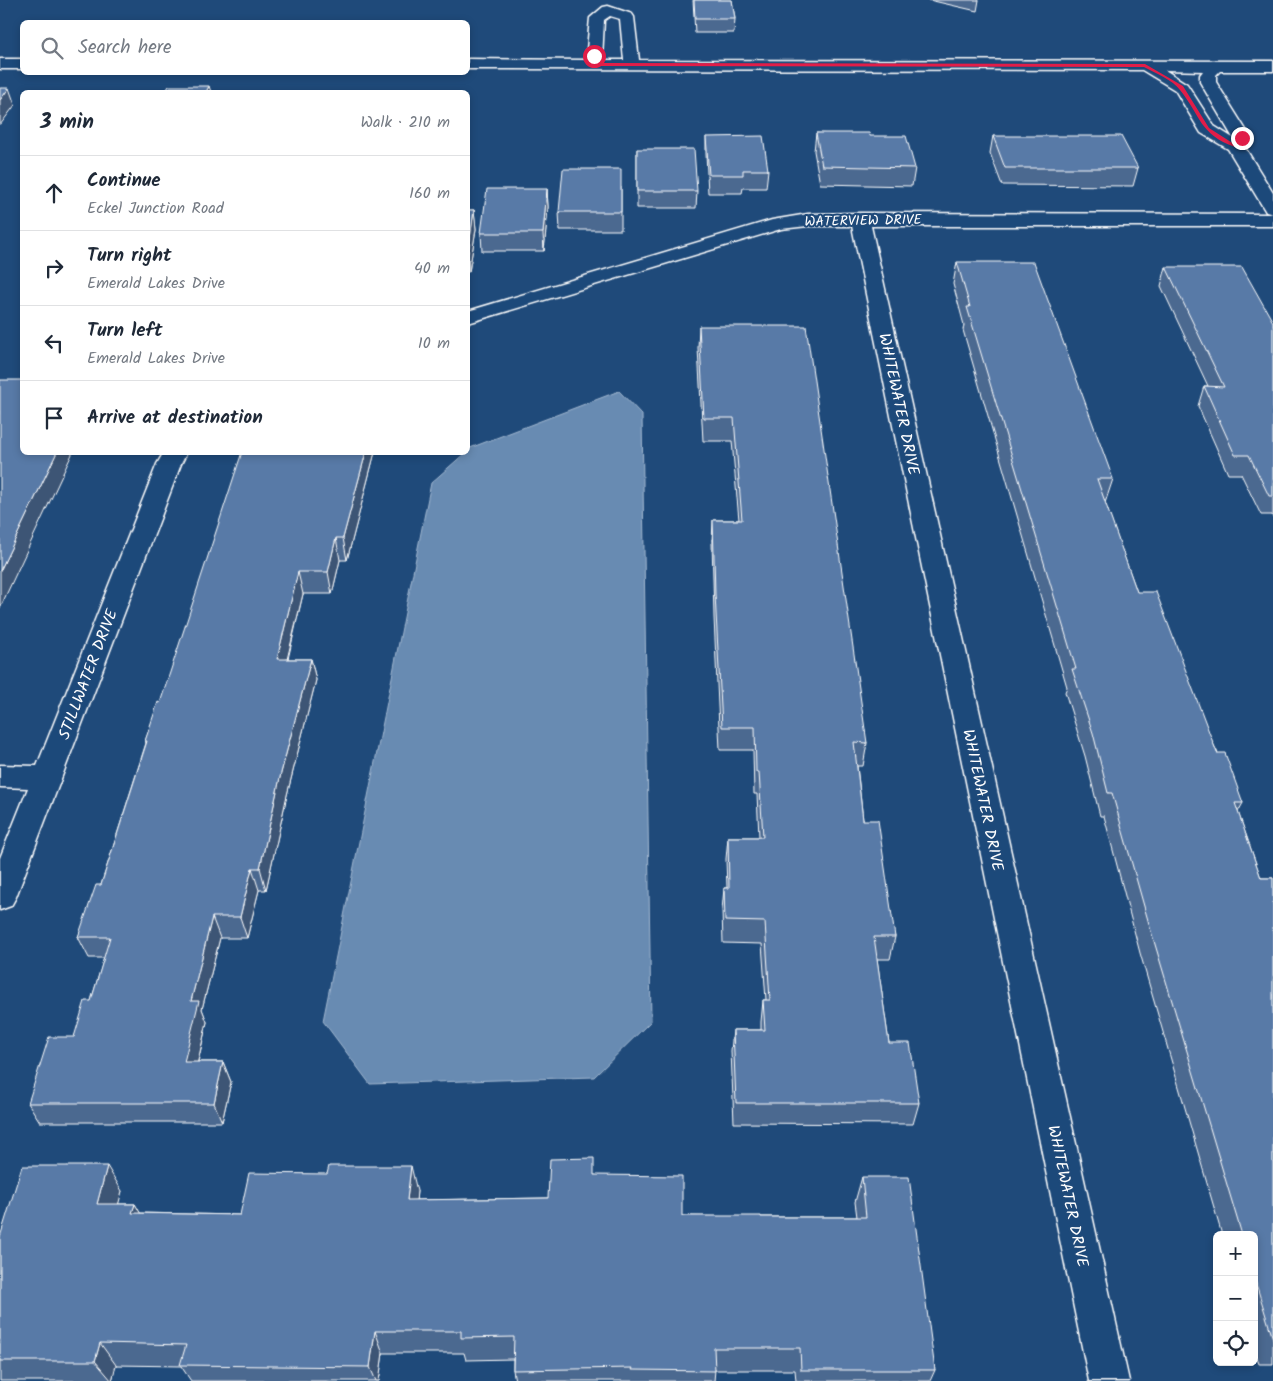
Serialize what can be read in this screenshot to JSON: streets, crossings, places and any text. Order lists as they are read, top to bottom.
{
  "streets": {
    "street": ["WATERVIEW DRIVE", "WHITEWATER DRIVE", "STILLWATER DRIVE"]
  },
  "crossings": [
    ["WATERVIEW DRIVE", "WHITEWATER DRIVE"]
  ],
  "page": {
    "search": "Search here",
    "heading": ["3 min", "Walk · 210 m"],
    "list": [
      ["Continue", "Eckel Junction Road", "160 m"],
      ["Turn right", "Emerald Lakes Drive", "40 m"],
      ["Turn left", "Emerald Lakes Drive", "10 m"],
      "Arrive at destination"
    ],
    "map_buttons": ["+", "−"]
  }
}
